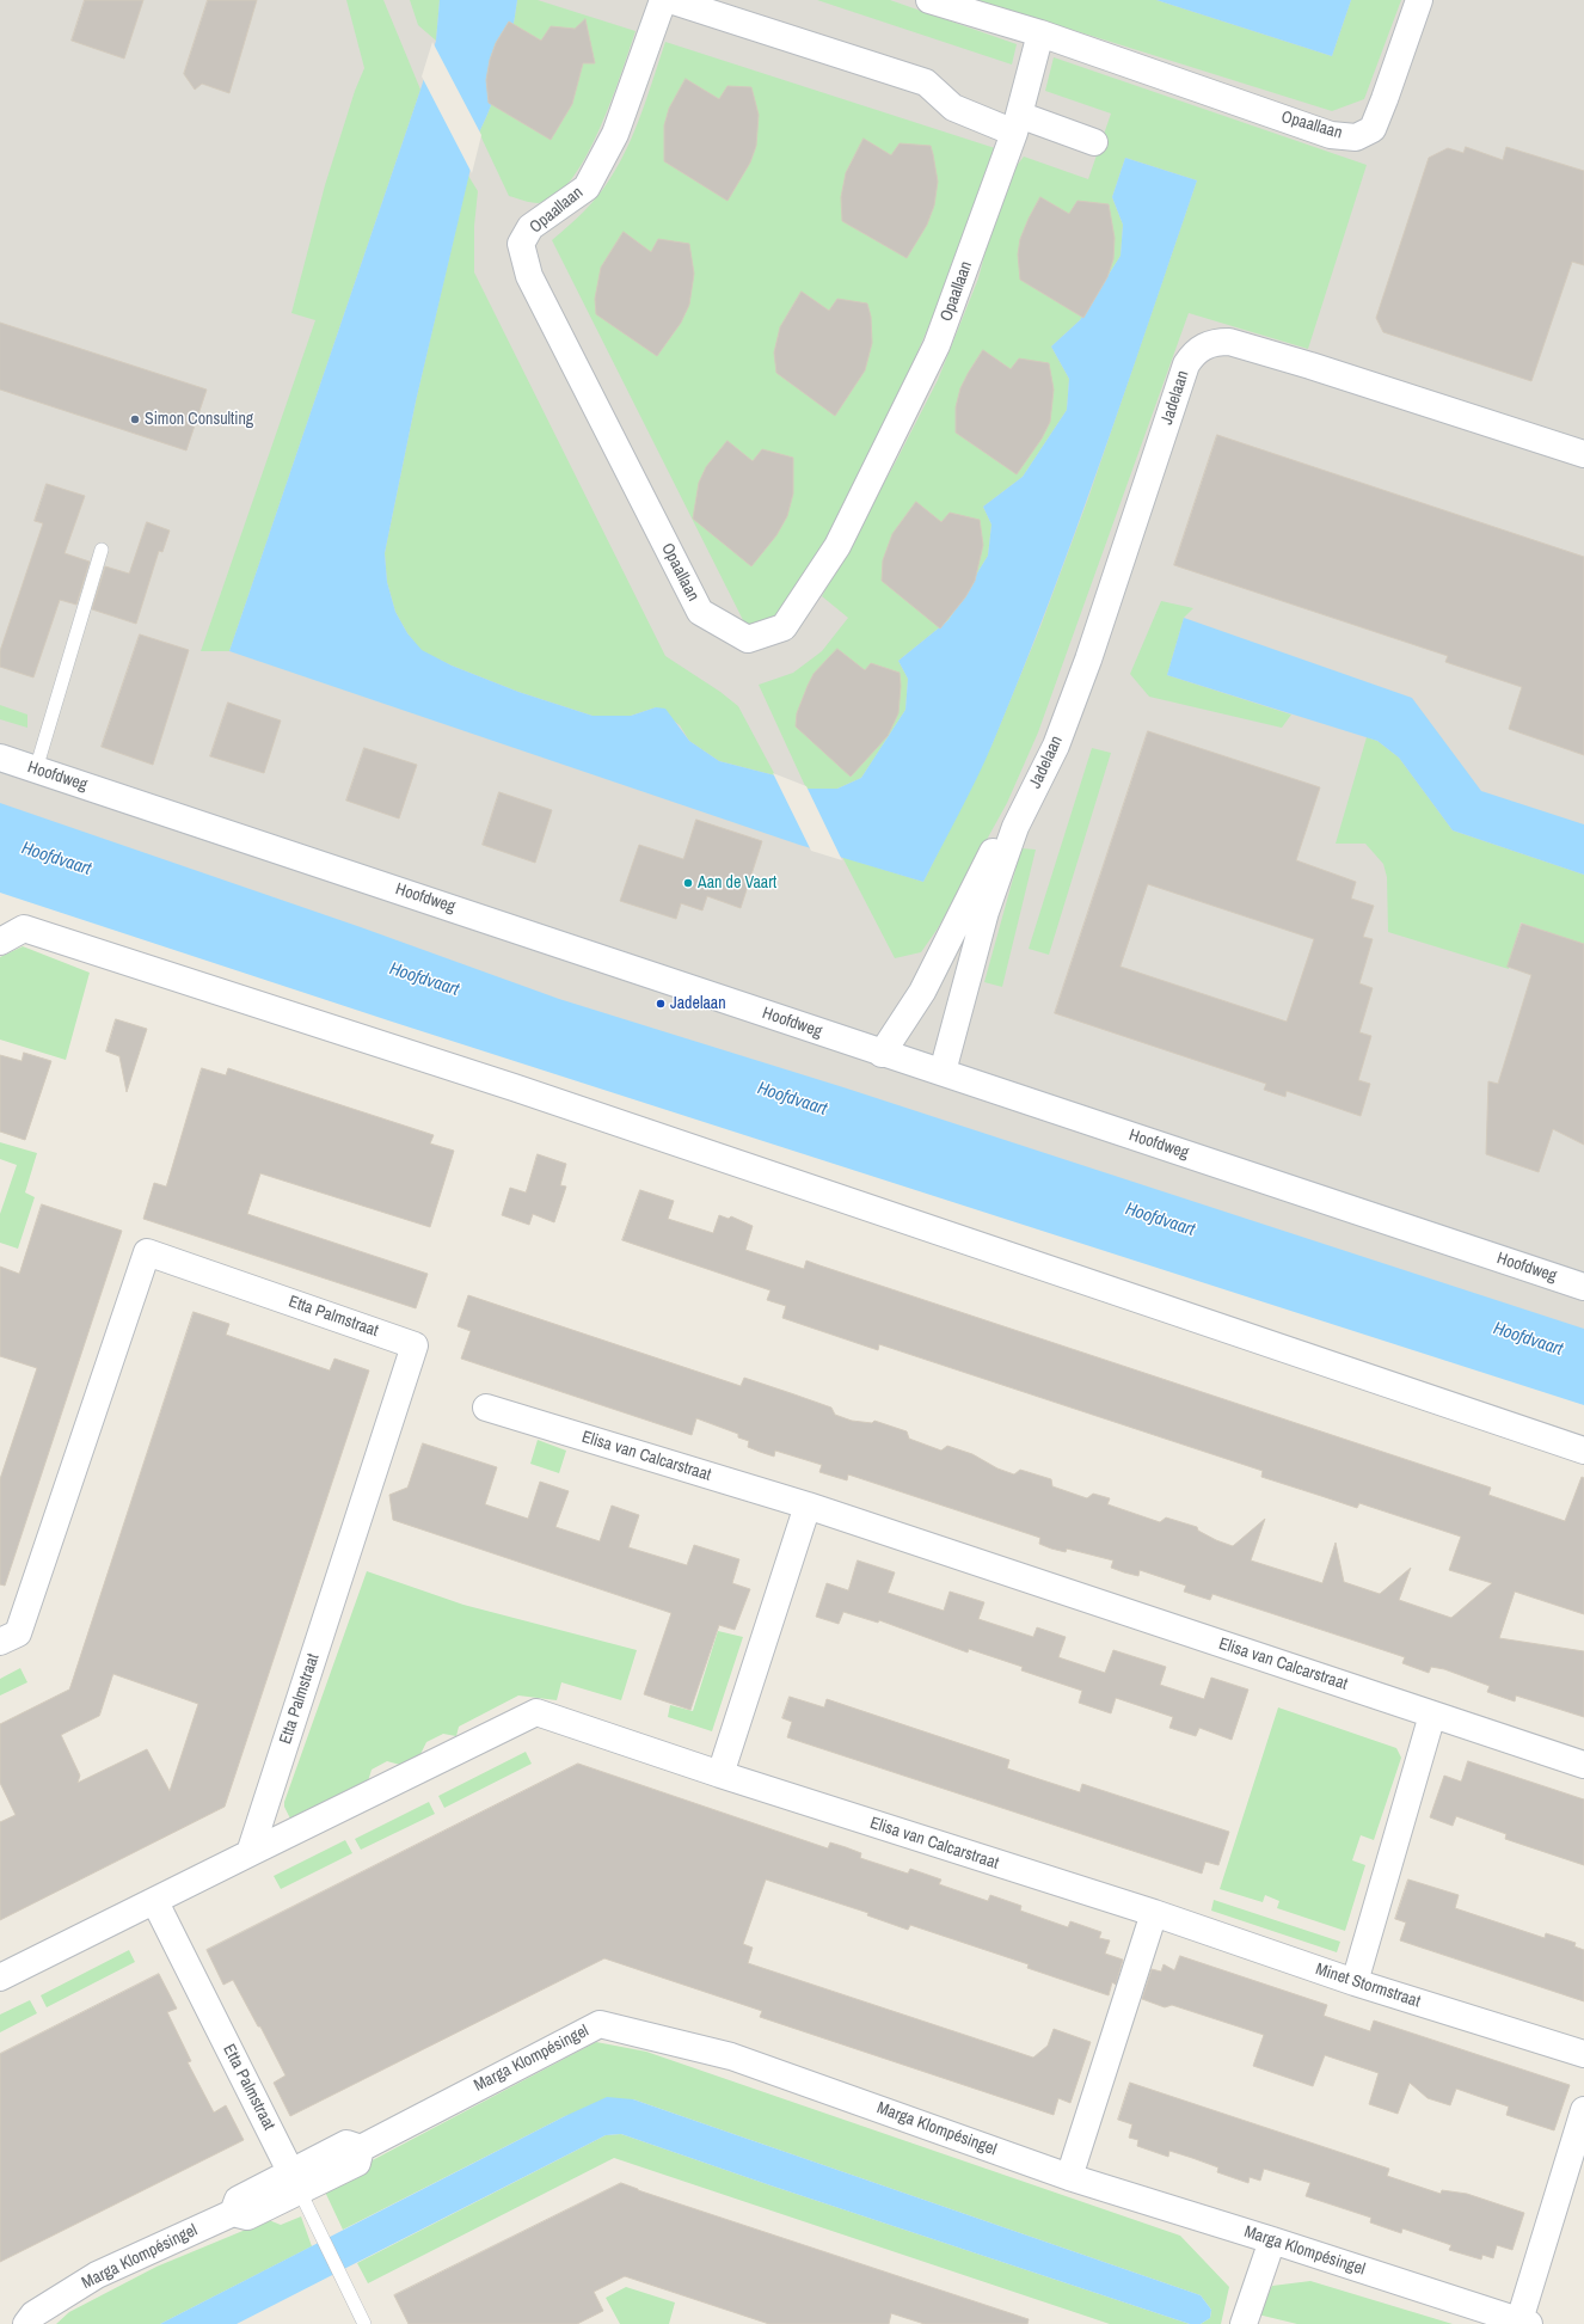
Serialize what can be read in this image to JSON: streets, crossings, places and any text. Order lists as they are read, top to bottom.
{
  "streets": {
    "street": [
      "Opaallaan",
      "Jadelaan",
      "Hoofdweg",
      "Etta Palmstraat",
      "Elisa van Calcarstraat",
      "Minet Stormstraat",
      "Marga Klompésingel"
    ]
  },
  "crossings": [
    ["Jadelaan", "Hoofdweg"],
    ["Etta Palmstraat", "Marga Klompésingel"],
    ["Elisa van Calcarstraat", "Minet Stormstraat"]
  ],
  "water": ["Hoofdvaart"],
  "places": ["Simon Consulting", "Aan de Vaart", "Jadelaan"]
}
